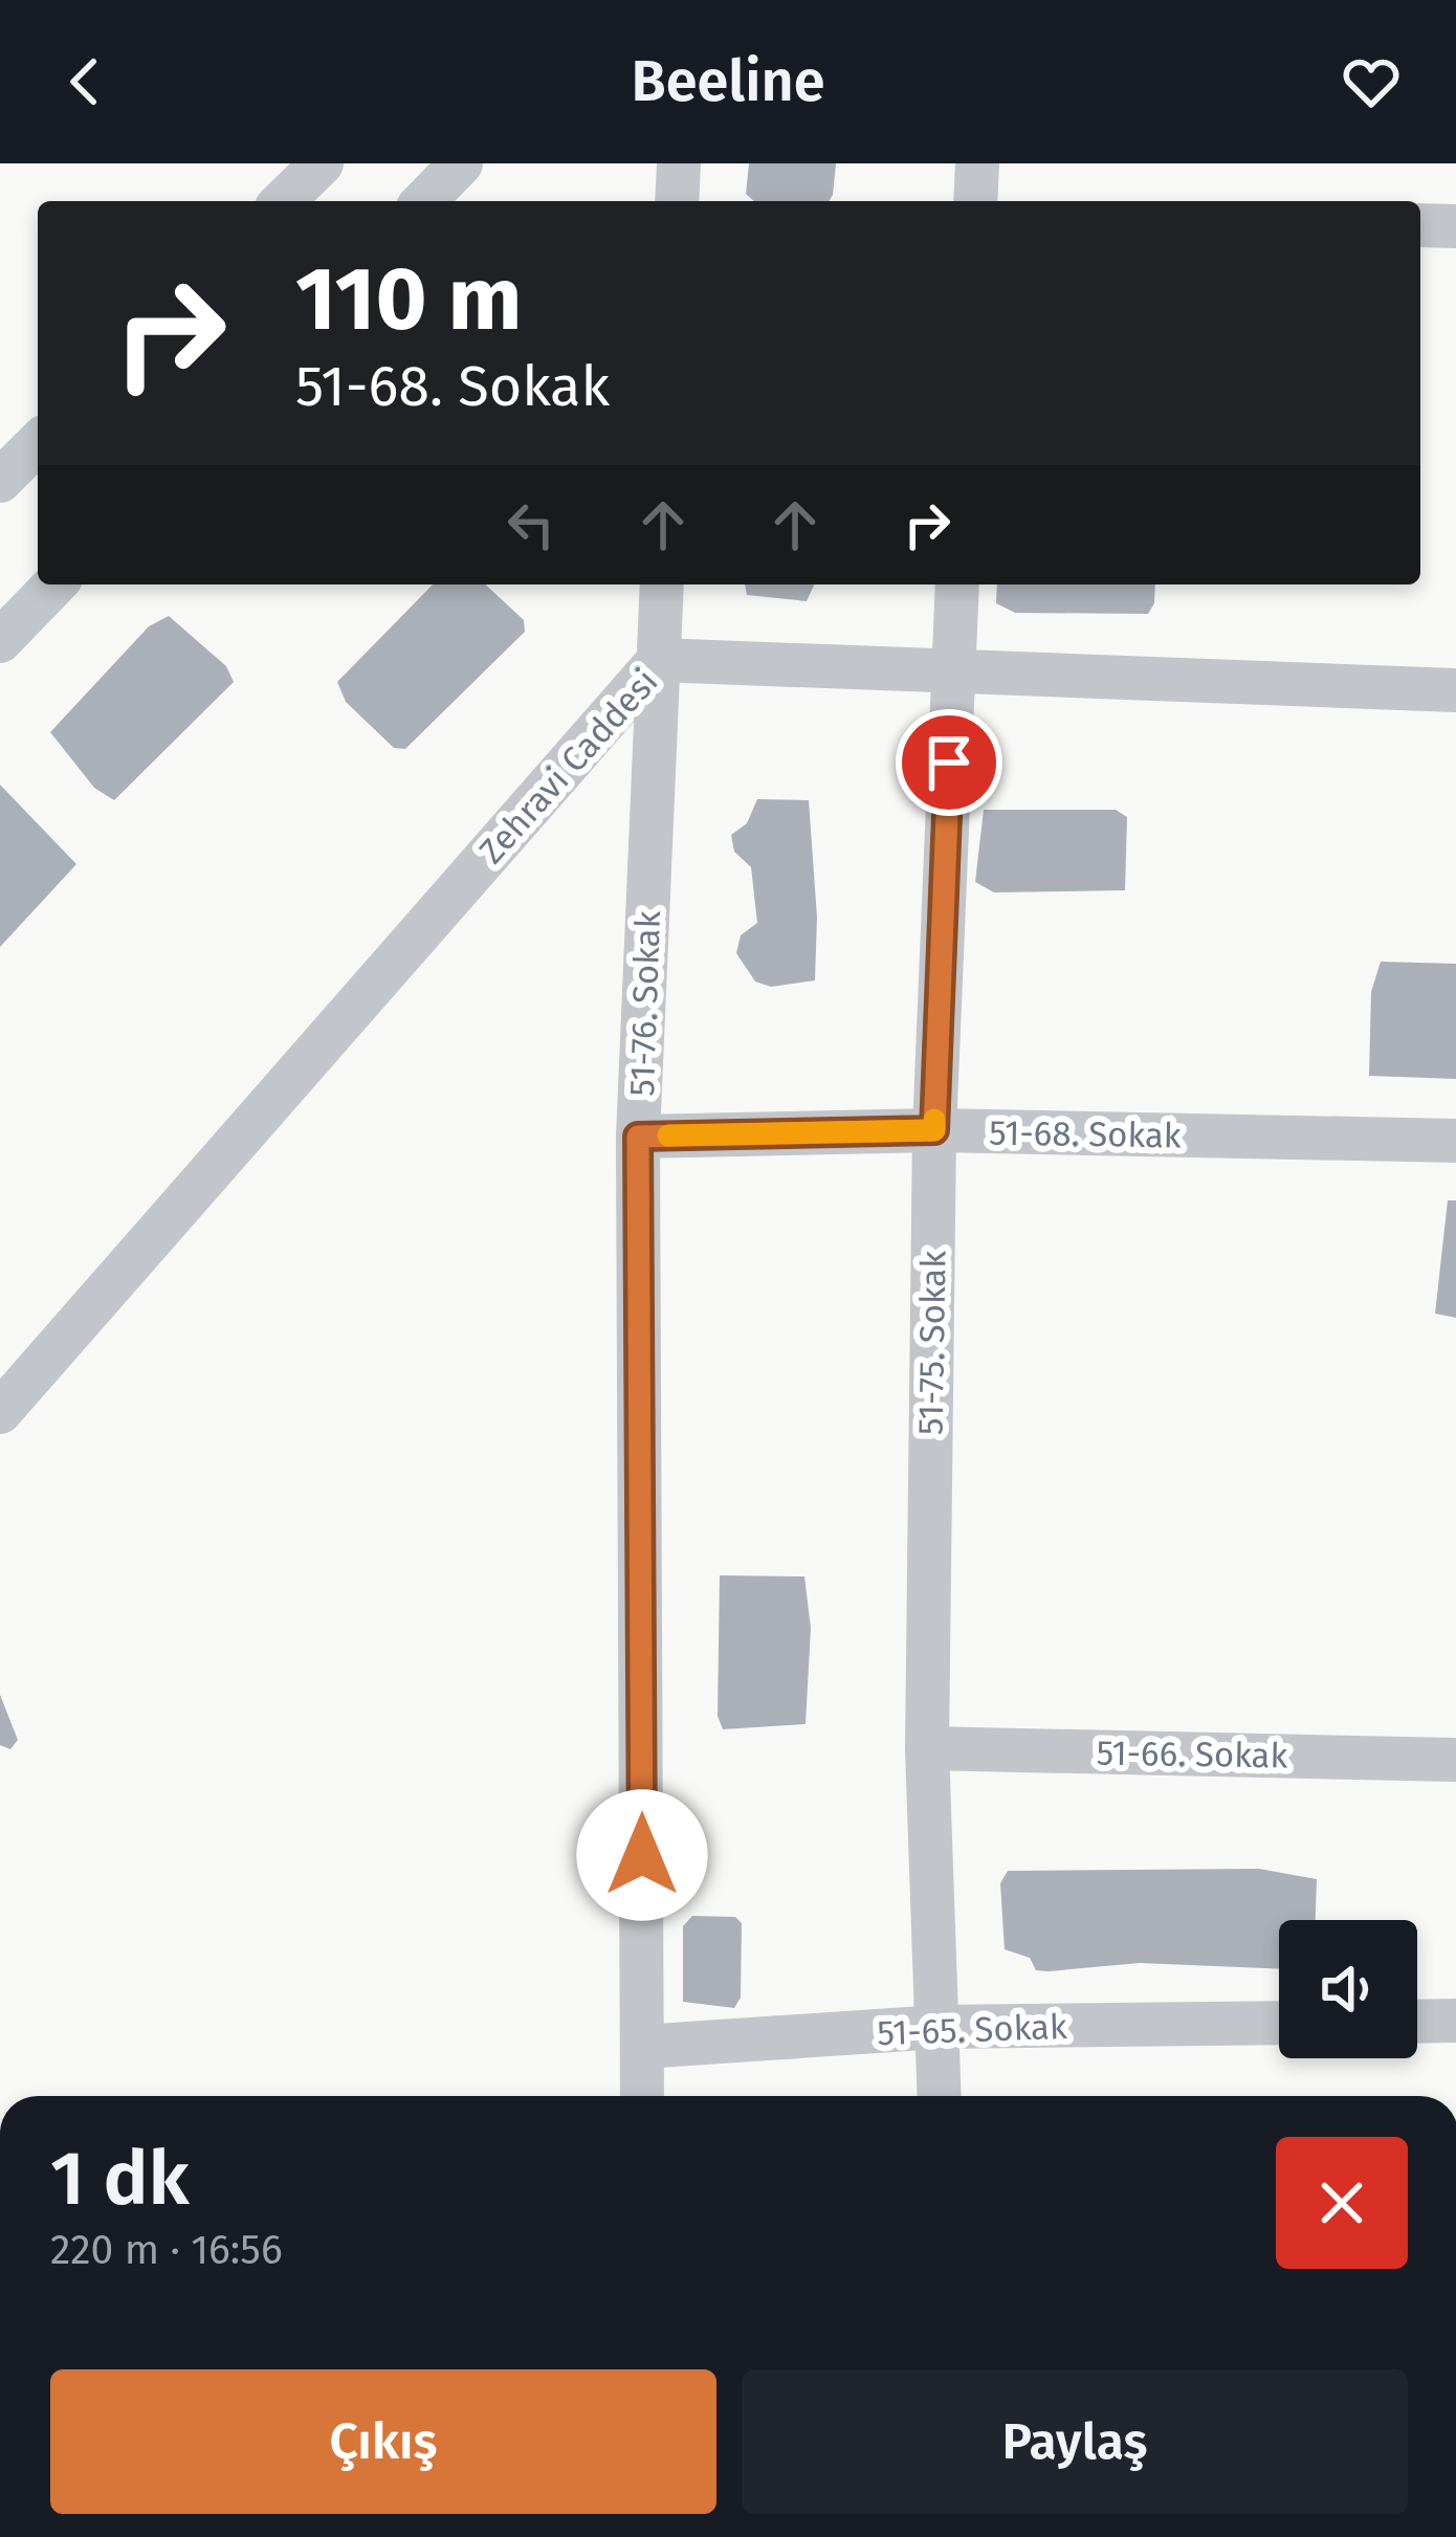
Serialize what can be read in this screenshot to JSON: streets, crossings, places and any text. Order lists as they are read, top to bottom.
{
  "streets": {
    "street": [
      "Zehravi Caddesi",
      "51-76. Sokak",
      "51-68. Sokak",
      "51-75. Sokak",
      "51-66. Sokak",
      "51-65. Sokak"
    ]
  },
  "crossings": [
    ["Zehravi Caddesi", "51-76. Sokak"],
    ["Zehravi Caddesi", "51-75. Sokak"],
    ["51-76. Sokak", "51-68. Sokak"],
    ["51-76. Sokak", "51-65. Sokak"],
    ["51-68. Sokak", "51-75. Sokak"],
    ["51-75. Sokak", "51-66. Sokak"],
    ["51-75. Sokak", "51-65. Sokak"]
  ],
  "page": {
    "header": "Beeline",
    "turn": ["110 m", "51-68. Sokak"],
    "heading": ["1 dk", "220 m · 16:56"],
    "buttons": ["Çıkış", "Paylaş"]
  }
}
